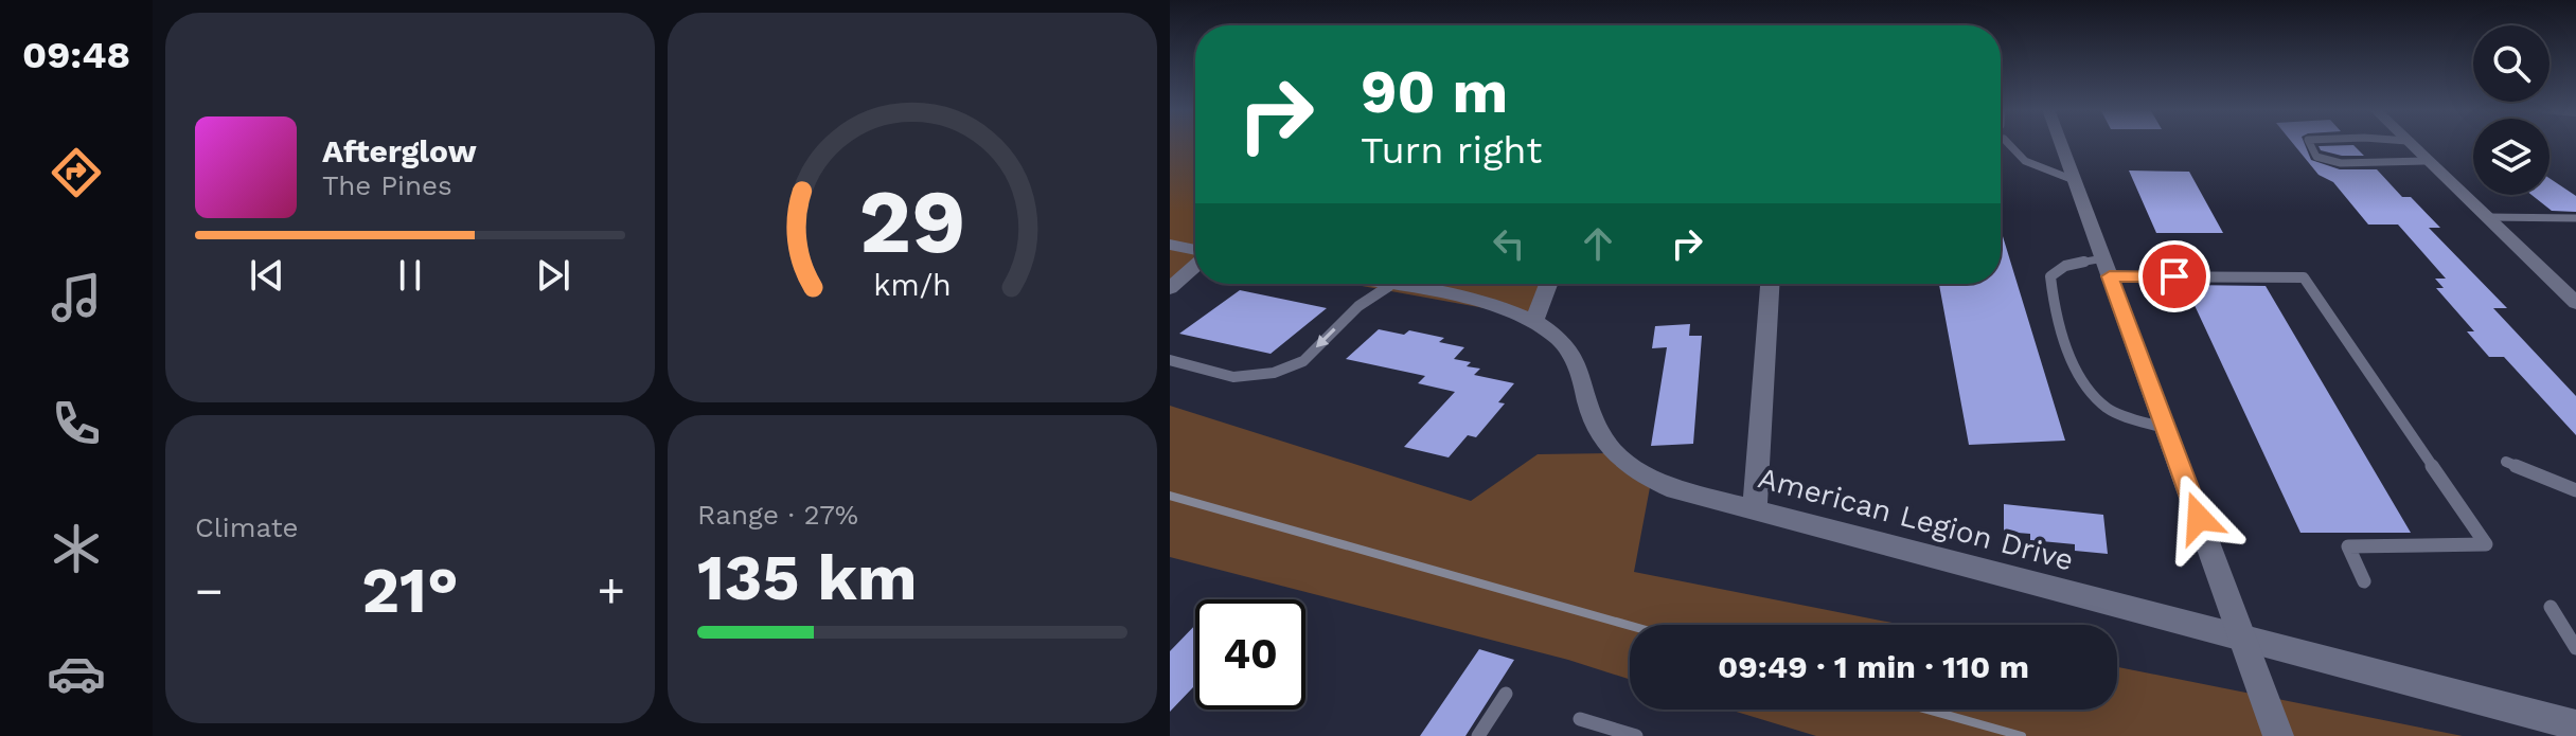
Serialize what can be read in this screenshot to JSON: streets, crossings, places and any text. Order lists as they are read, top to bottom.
{
  "streets": {
    "street": ["American Legion Drive"]
  },
  "page": {
    "tabs": "09:48",
    "turn": ["90 m", "Turn right"],
    "song": ["Afterglow", "The Pines"],
    "tile": [
      "Climate",
      ["Range · 27%", "135 km"]
    ],
    "heat": ["−", "21°", "+"],
    "limit": "40",
    "trip": "09:49 · 1 min · 110 m",
    "gauge": ["29", "km/h"]
  }
}
